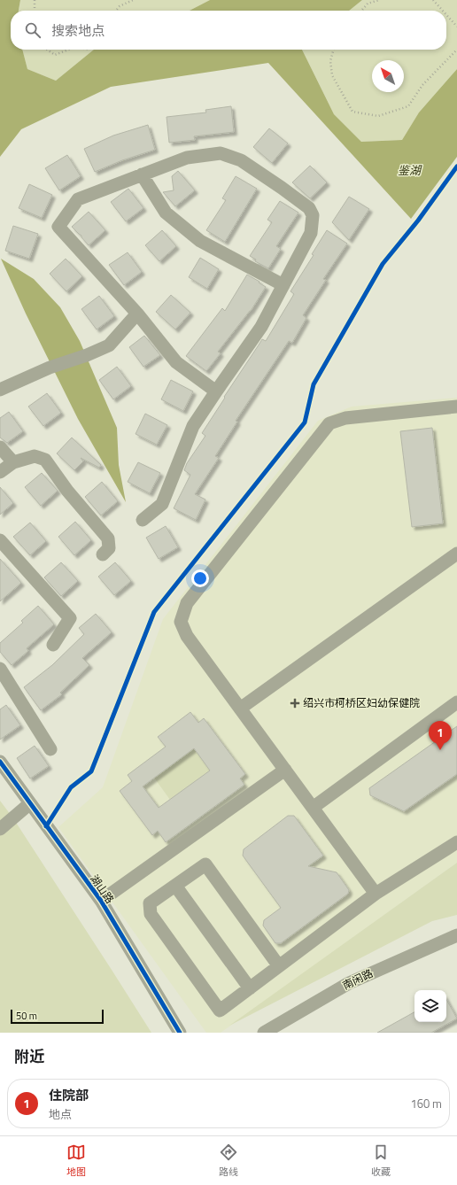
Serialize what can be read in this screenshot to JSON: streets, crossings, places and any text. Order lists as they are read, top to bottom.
{
  "streets": {
    "street": ["湖山路", "南闲路"]
  },
  "water": ["鉴湖"],
  "places": {
    "health": ["绍兴市柯桥区妇幼保健院"]
  },
  "scale_bar": "50 m",
  "north": "top left",
  "page": {
    "search": "搜索地点",
    "pins": "1",
    "scale": "50 m",
    "heading": "附近",
    "list": [
      {
        "mark": "1",
        "name": "住院部",
        "note": "地点",
        "value": "160 m"
      }
    ],
    "nav": ["地图", "路线", "收藏"]
  }
}
